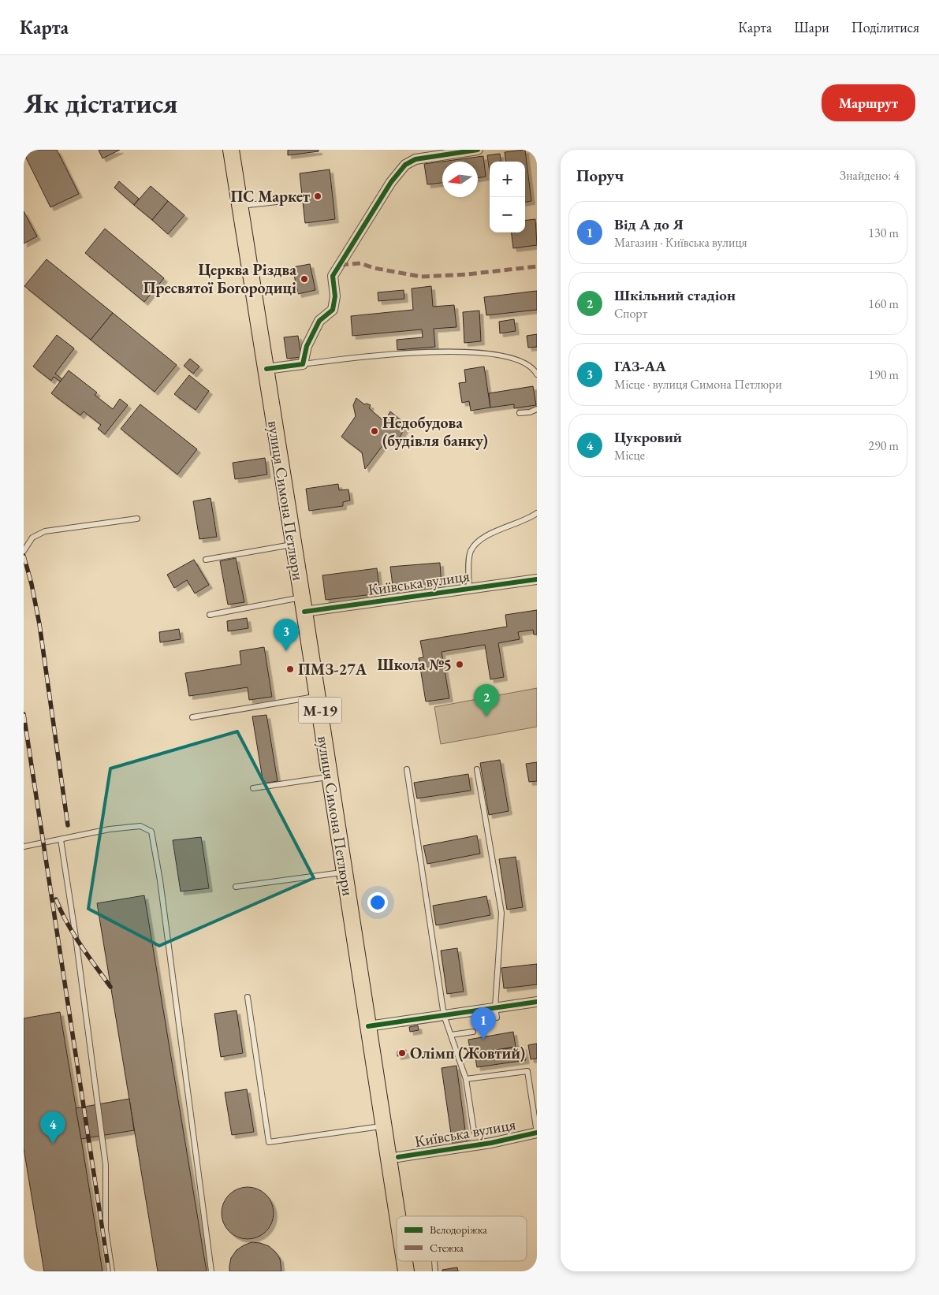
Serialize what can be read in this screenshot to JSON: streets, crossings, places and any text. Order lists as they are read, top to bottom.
{
  "streets": {
    "highway": ["вулиця Симона Петлюри", "М-19"],
    "street": ["Київська вулиця"]
  },
  "crossings": [
    ["вулиця Симона Петлюри", "Київська вулиця"]
  ],
  "places": [
    "ПС Маркет",
    "Церква Різдва Пресвятої Богородиці",
    "Недобудова (будівля банку)",
    "Школа №5",
    "ПМЗ-27А",
    "Олімп (Жовтий)"
  ],
  "legend": ["Велодоріжка", "Стежка"],
  "north": "left",
  "page": {
    "header": "Карта",
    "nav": ["Карта", "Шари", "Поділитися"],
    "buttons": "Маршрут",
    "title": "Як дістатися",
    "heading": ["Поруч", "Знайдено: 4"],
    "map_buttons": ["+", "−"],
    "list": [
      {
        "mark": "1",
        "name": "Від А до Я",
        "note": "Магазин · Київська вулиця",
        "value": "130 m"
      },
      {
        "mark": "2",
        "name": "Шкільний стадіон",
        "note": "Спорт",
        "value": "160 m"
      },
      {
        "mark": "3",
        "name": "ГАЗ-АА",
        "note": "Місце · вулиця Симона Петлюри",
        "value": "190 m"
      },
      {
        "mark": "4",
        "name": "Цукровий",
        "note": "Місце",
        "value": "290 m"
      }
    ],
    "pins": [
      "3",
      "2",
      "1",
      "4"
    ]
  }
}
